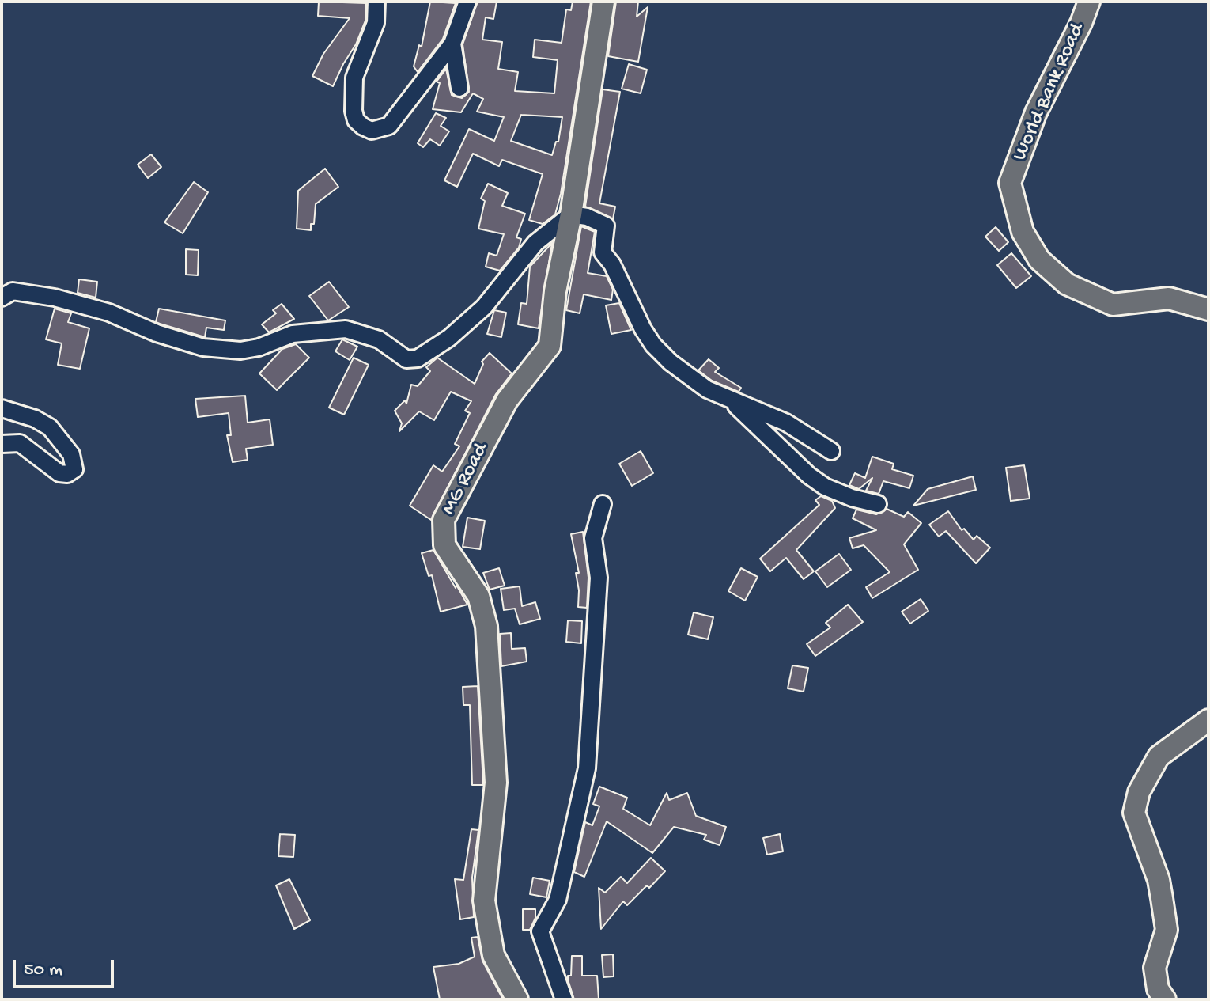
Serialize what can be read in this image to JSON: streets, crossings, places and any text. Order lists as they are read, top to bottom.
{
  "streets": {
    "main road": ["World Bank Road", "MG Road"]
  },
  "scale_bar": "50 m"
}
